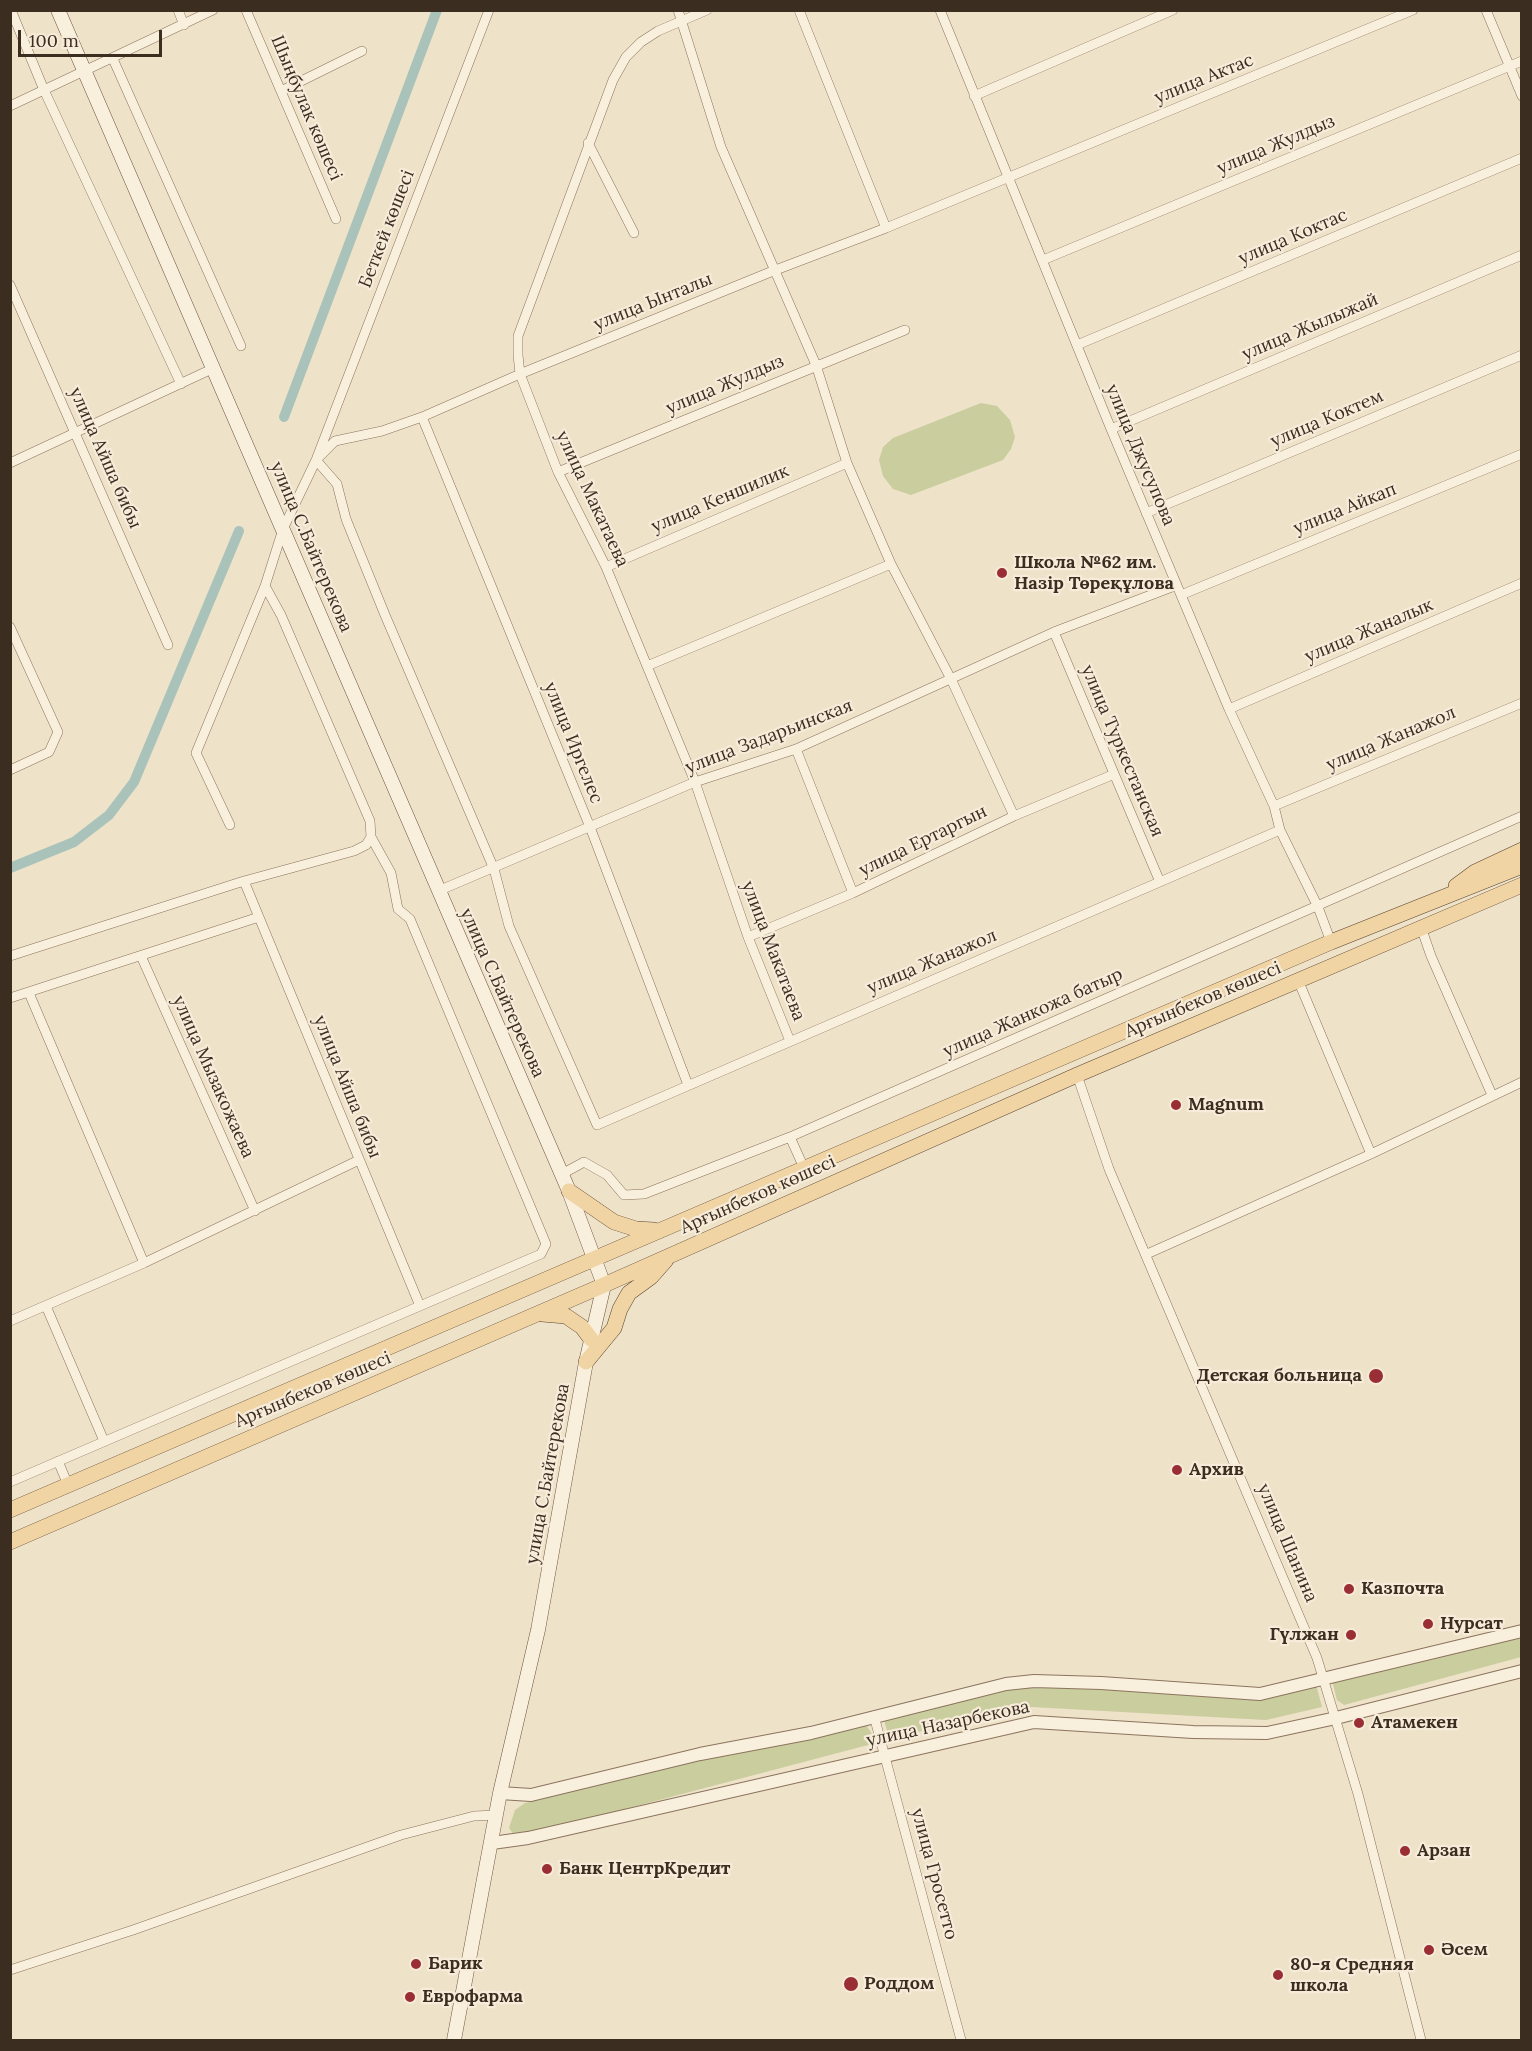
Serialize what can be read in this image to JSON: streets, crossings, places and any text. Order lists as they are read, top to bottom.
{
  "streets": {
    "main road": ["улица С.Байтерекова", "Арғынбеков көшесі"],
    "street": [
      "улица Актас",
      "Шыңбулак көшесі",
      "улица Жулдыз",
      "Беткей көшесі",
      "улица Коктас",
      "улица Ынталы",
      "улица Жылыжай",
      "улица Коктем",
      "улица Джусупова",
      "улица Айша бибы",
      "улица Макатаева",
      "улица Кеншилик",
      "улица Айкап",
      "улица Жаналык",
      "улица Задарьинская",
      "улица Жанажол",
      "улица Иргелес",
      "улица Туркестанская",
      "улица Ертаргын",
      "улица Жанкожа батыр",
      "улица Мызакожаева",
      "улица Шанина",
      "улица Назарбекова",
      "улица Гросетто"
    ]
  },
  "crossings": [
    ["улица Актас", "улица Ынталы"],
    ["улица Актас", "улица Джусупова"],
    ["улица Жулдыз", "улица Джусупова"],
    ["улица Жулдыз", "улица Макатаева"],
    ["Беткей көшесі", "улица Ынталы"],
    ["улица Коктас", "улица Джусупова"],
    ["улица Ынталы", "улица Джусупова"],
    ["улица Ынталы", "улица Макатаева"],
    ["улица Ынталы", "улица Иргелес"],
    ["улица Жылыжай", "улица Джусупова"],
    ["улица Коктем", "улица Джусупова"],
    ["улица Джусупова", "улица Айкап"],
    ["улица Джусупова", "улица Жаналык"],
    ["улица Джусупова", "улица Задарьинская"],
    ["улица Джусупова", "улица Жанажол"],
    ["улица Джусупова", "Арғынбеков көшесі"],
    ["улица Джусупова", "улица Жанкожа батыр"],
    ["улица Макатаева", "улица Кеншилик"],
    ["улица Макатаева", "улица Задарьинская"],
    ["улица Макатаева", "улица Жанажол"],
    ["улица Макатаева", "улица Ертаргын"],
    ["улица С.Байтерекова", "улица Задарьинская"],
    ["улица С.Байтерекова", "Арғынбеков көшесі"],
    ["улица С.Байтерекова", "улица Жанкожа батыр"],
    ["улица С.Байтерекова", "улица Назарбекова"],
    ["улица Задарьинская", "улица Жанажол"],
    ["улица Задарьинская", "улица Иргелес"],
    ["улица Задарьинская", "улица Туркестанская"],
    ["улица Жанажол", "улица Иргелес"],
    ["улица Жанажол", "улица Туркестанская"],
    ["улица Туркестанская", "улица Ертаргын"],
    ["Арғынбеков көшесі", "улица Шанина"],
    ["улица Шанина", "улица Назарбекова"],
    ["улица Назарбекова", "улица Гросетто"]
  ],
  "places": [
    "Школа №62 им. Назір Төреқұлова",
    "Magnum",
    "Детская больница",
    "Архив",
    "Казпочта",
    "Нурсат",
    "Гүлжан",
    "Атамекен",
    "Арзан",
    "Банк ЦентрКредит",
    "Əсем",
    "Барик",
    "80-я Средняя школа",
    "Роддом",
    "Еврофарма"
  ],
  "scale_bar": "100 m"
}
